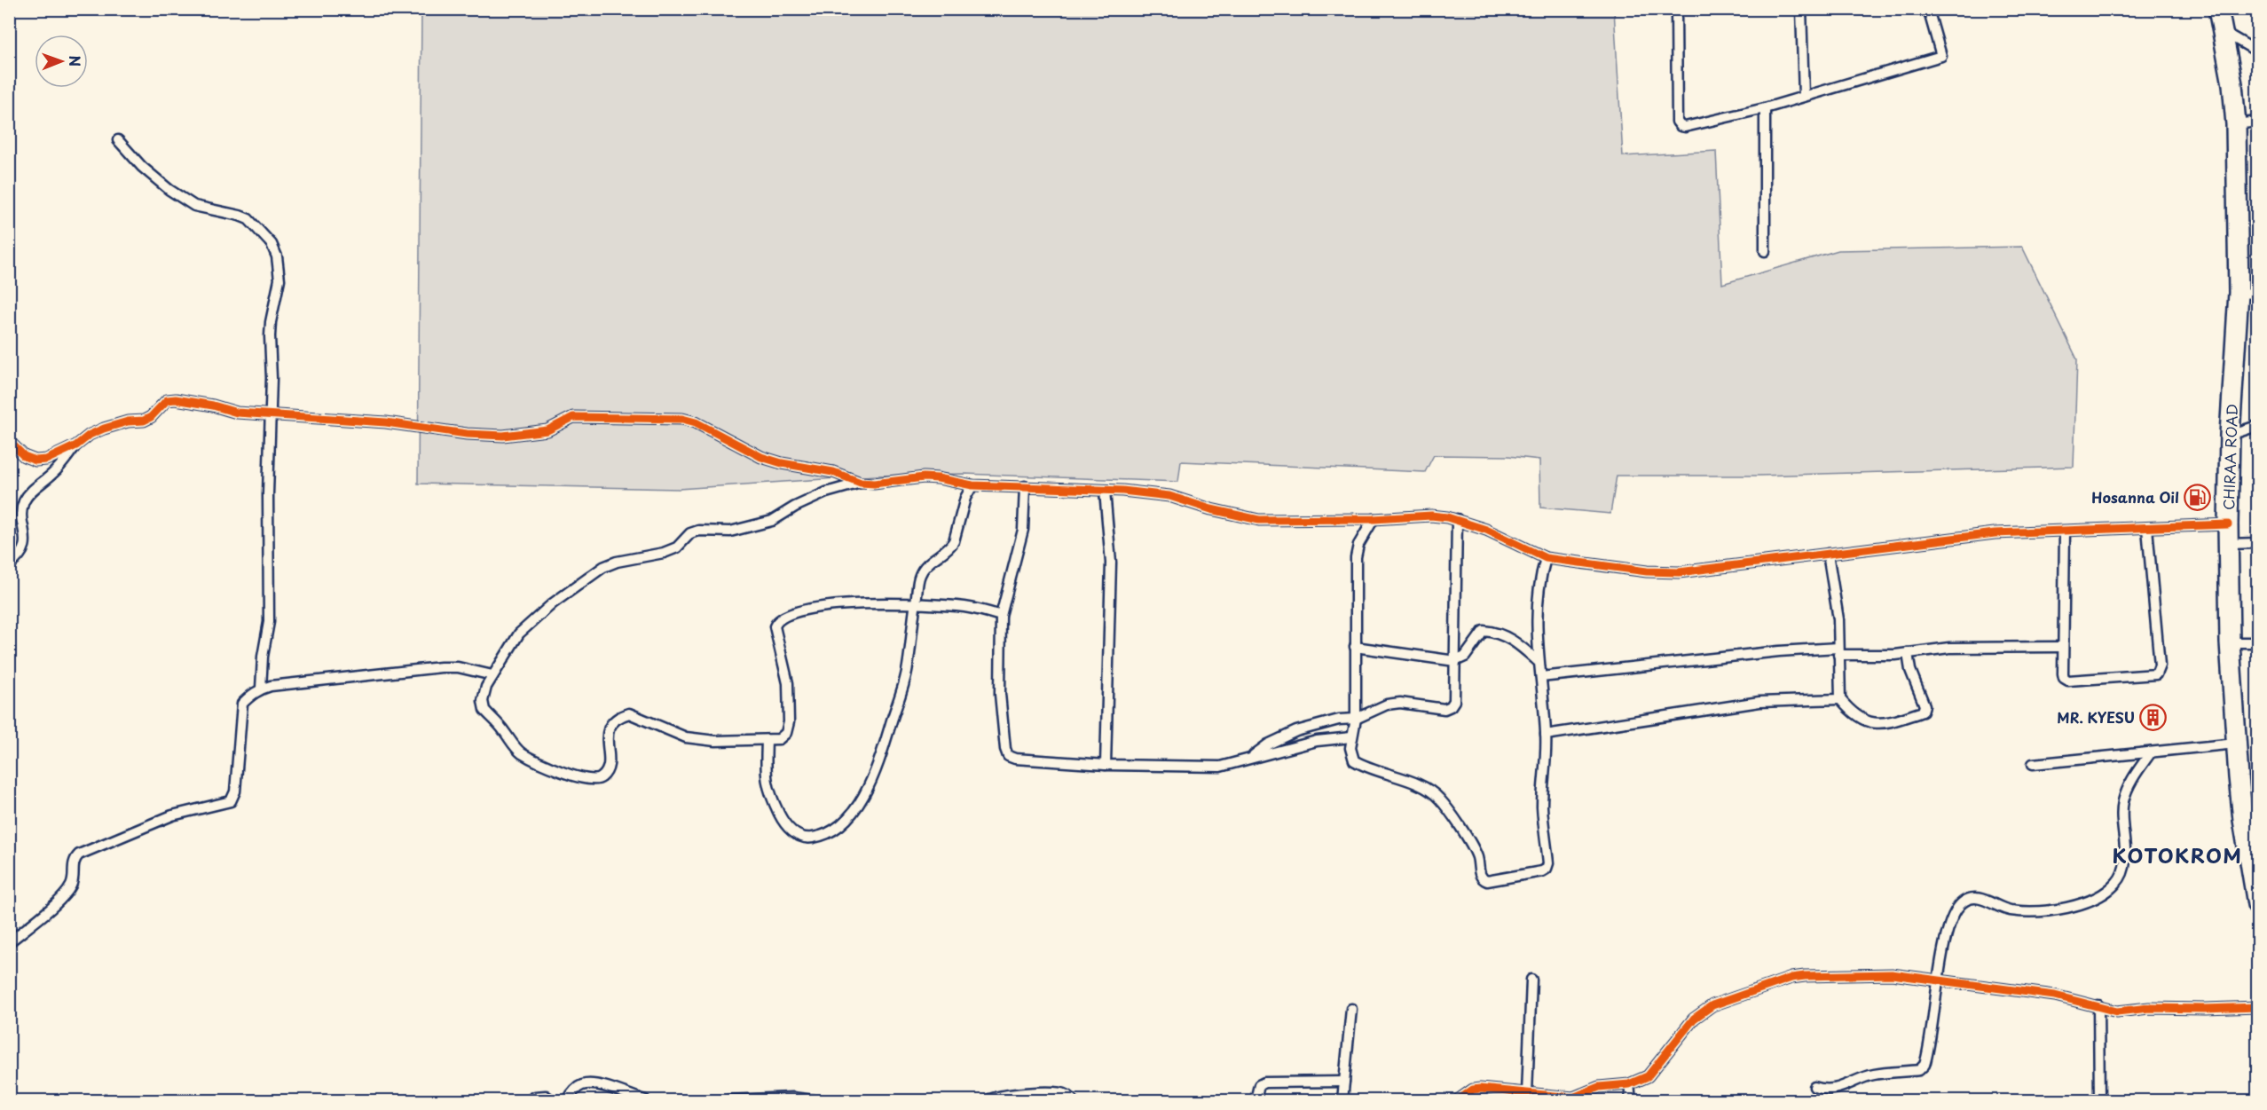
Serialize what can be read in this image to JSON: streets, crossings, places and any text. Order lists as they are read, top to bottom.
{
  "streets": {
    "highway": ["CHIRAA ROAD"]
  },
  "districts": ["KOTOKROM"],
  "places": {
    "fuel station": ["Hosanna Oil"],
    "building": ["MR. KYESU"]
  },
  "north": "right"
}
